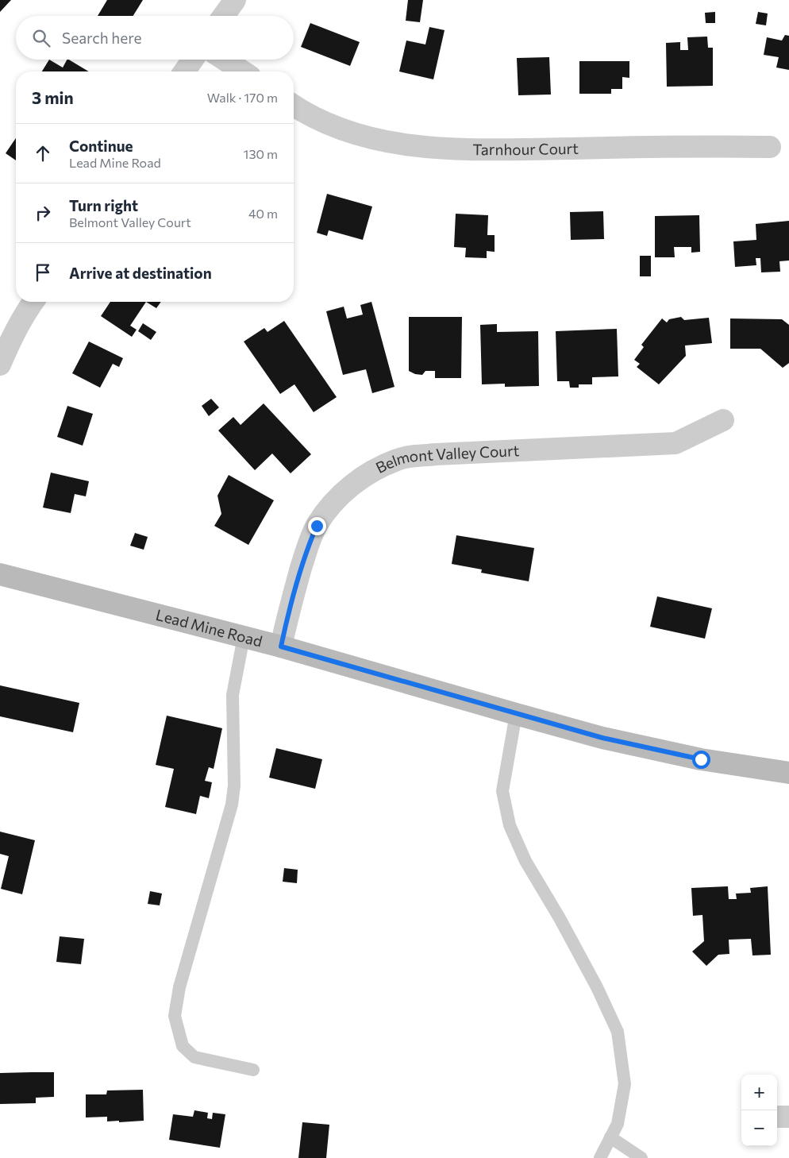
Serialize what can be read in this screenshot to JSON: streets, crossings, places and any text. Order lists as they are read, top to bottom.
{
  "streets": {
    "main road": ["Lead Mine Road"],
    "street": ["Tarnhour Court", "Belmont Valley Court"]
  },
  "crossings": [
    ["Belmont Valley Court", "Lead Mine Road"]
  ],
  "page": {
    "search": "Search here",
    "heading": ["3 min", "Walk · 170 m"],
    "list": [
      ["Continue", "Lead Mine Road", "130 m"],
      ["Turn right", "Belmont Valley Court", "40 m"],
      "Arrive at destination"
    ],
    "map_buttons": ["+", "−"]
  }
}
